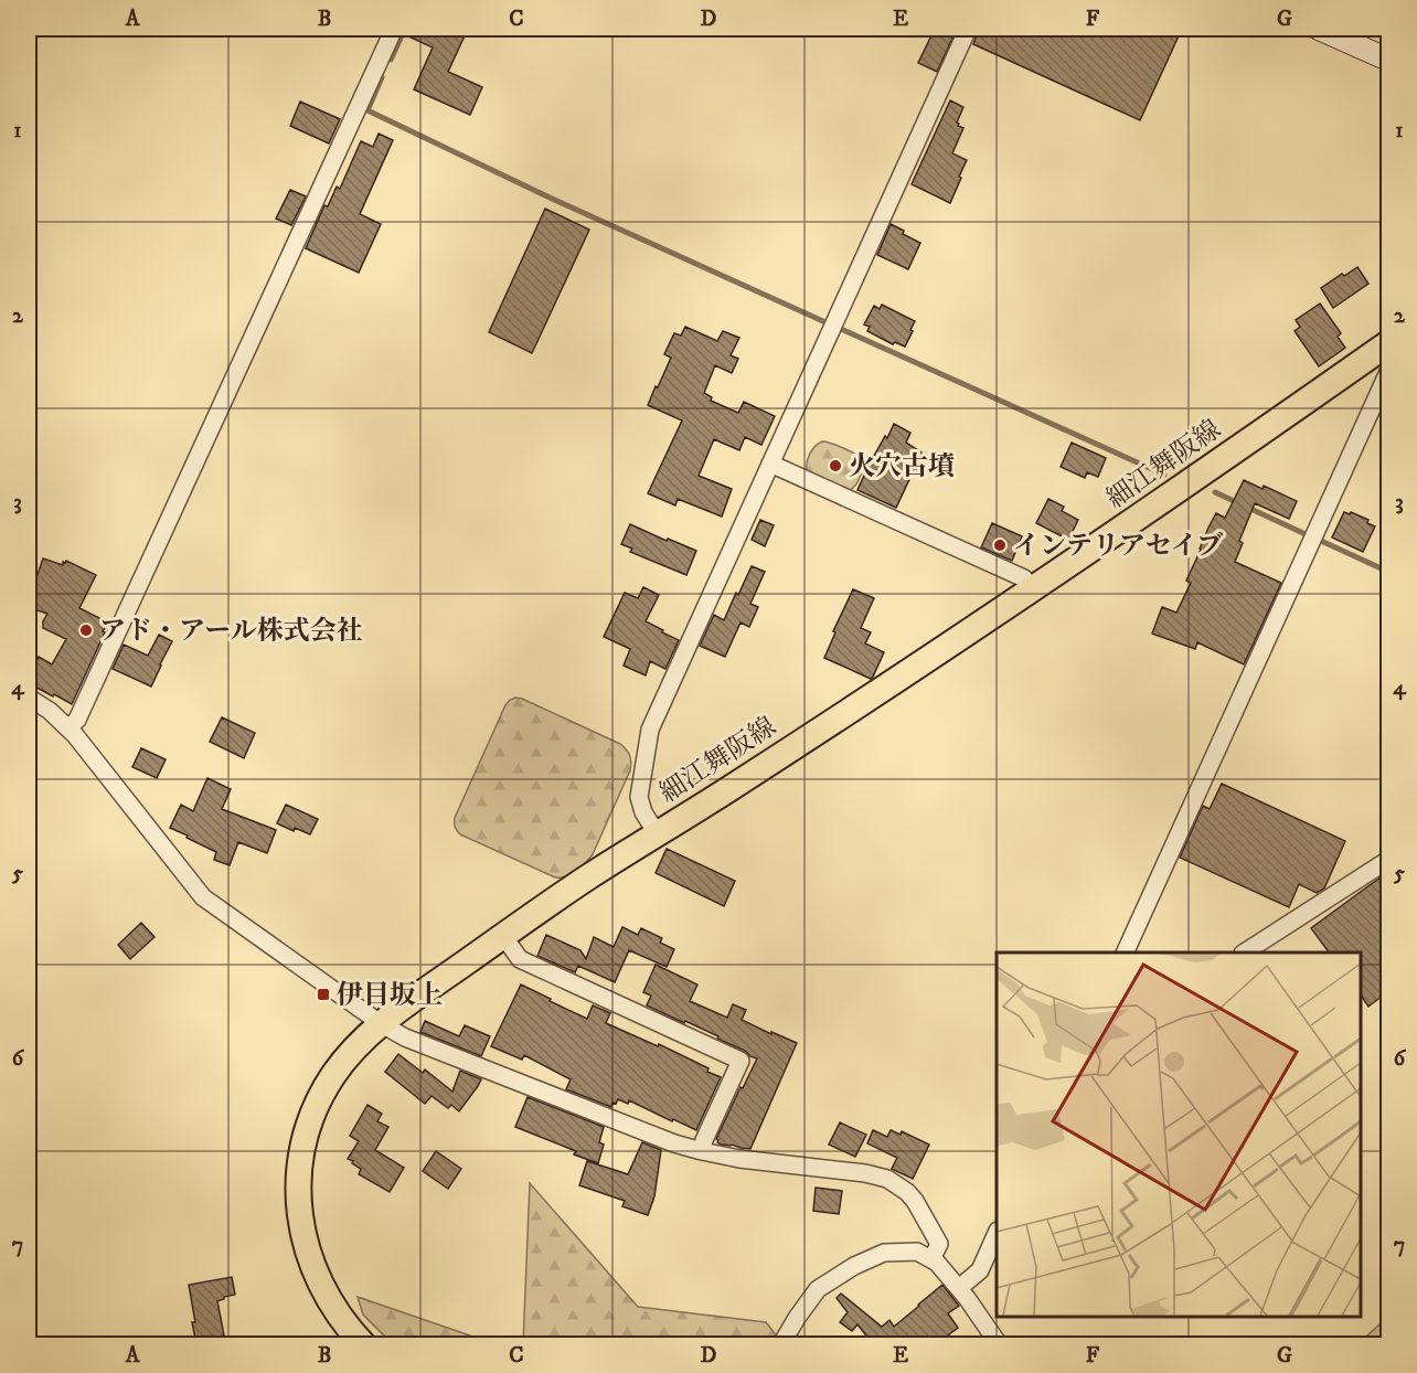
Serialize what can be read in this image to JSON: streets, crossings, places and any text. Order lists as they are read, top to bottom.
{
  "streets": {
    "main road": ["細江舞阪線"]
  },
  "places": {
    "other": ["火穴古墳", "インテリアセイブ", "アド・アール株式会社"],
    "transit": ["伊目坂上"]
  },
  "grid": {
    "columns": [
      "A",
      "B",
      "C",
      "D",
      "E",
      "F",
      "G"
    ],
    "rows": [
      "1",
      "2",
      "3",
      "4",
      "5",
      "6",
      "7"
    ]
  }
}
